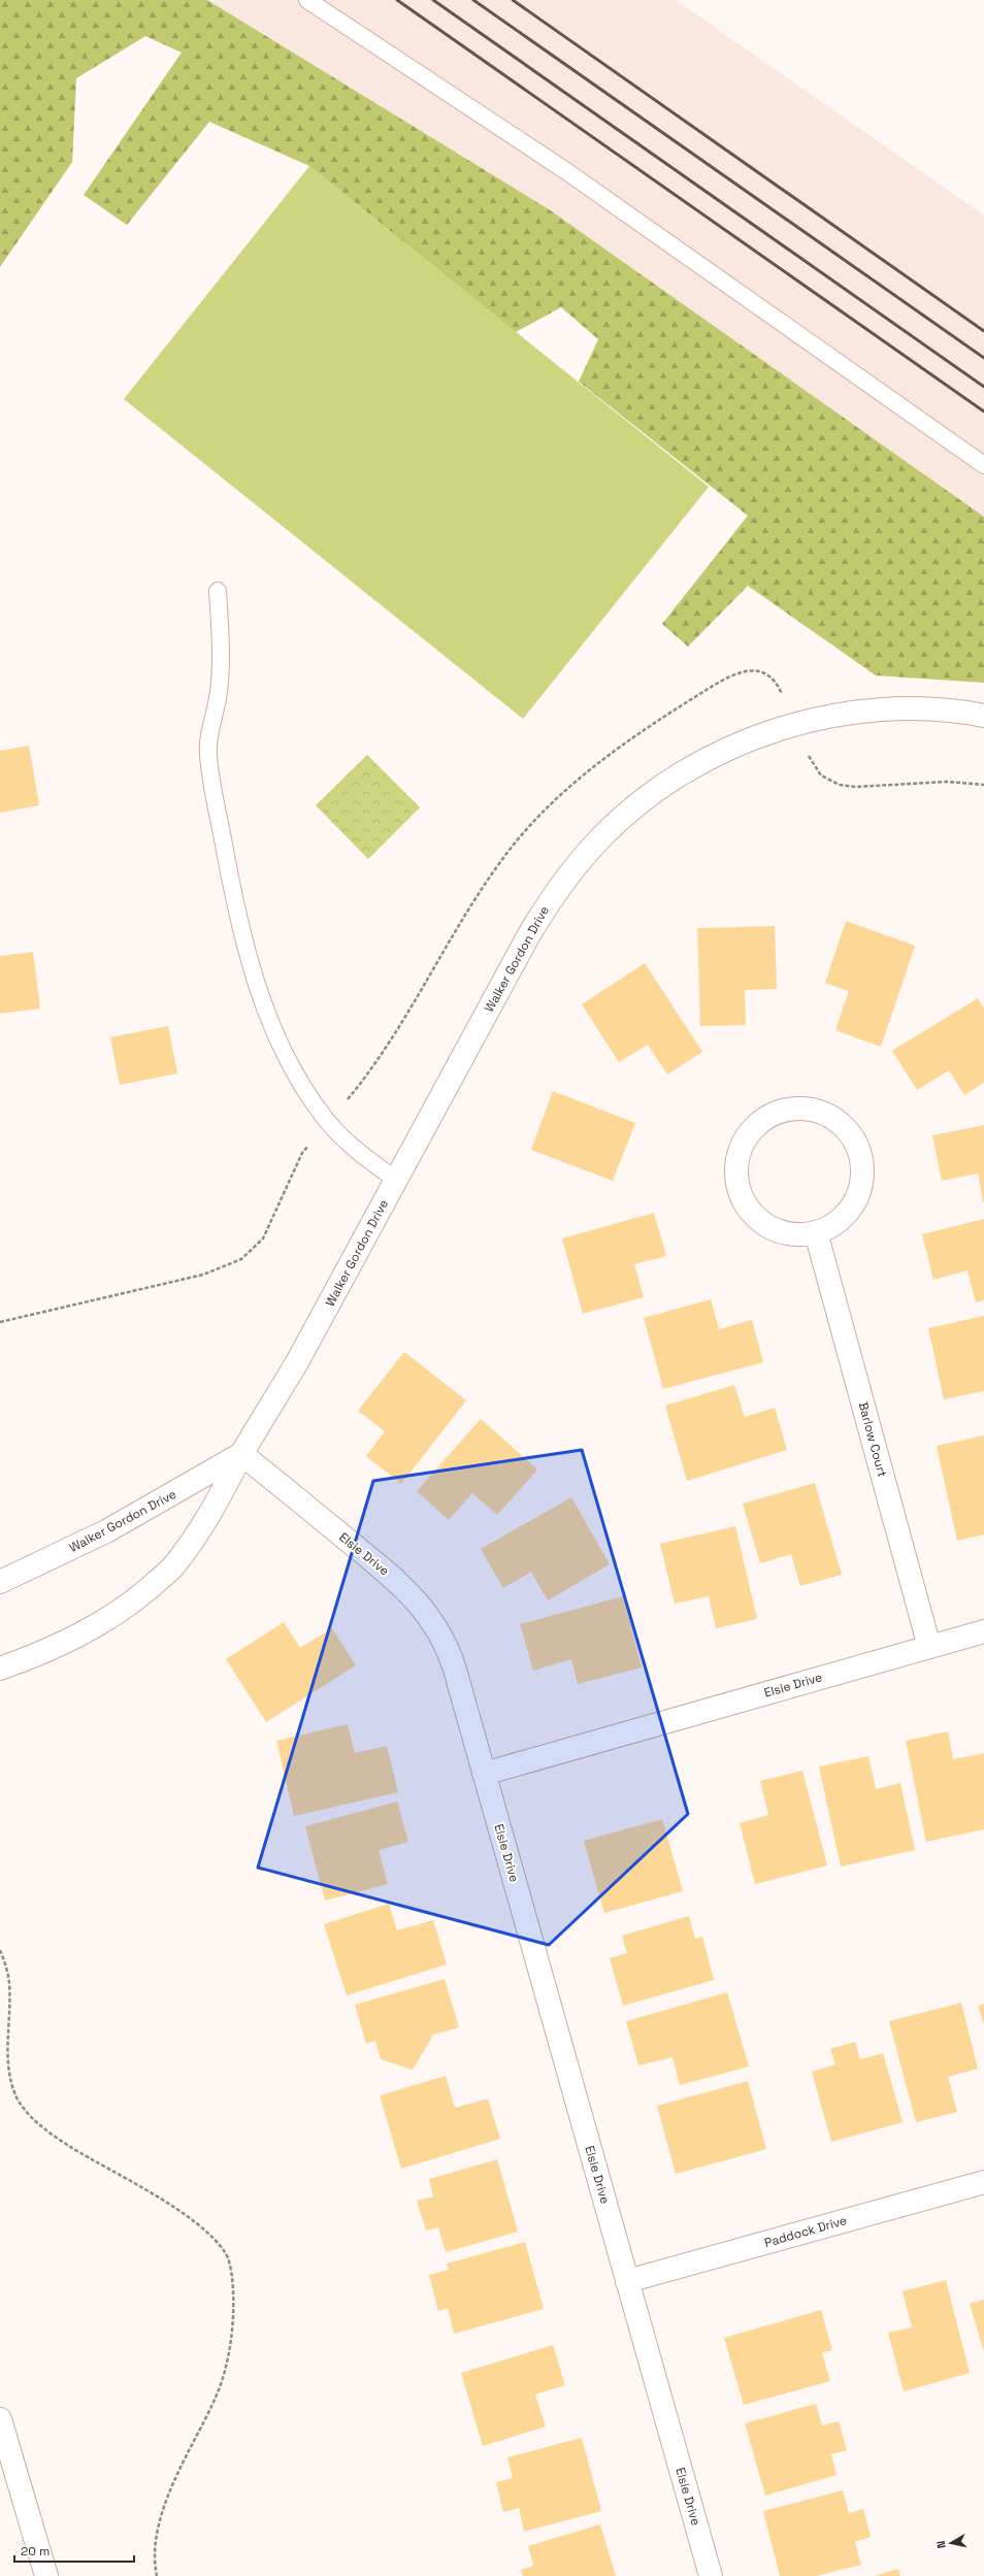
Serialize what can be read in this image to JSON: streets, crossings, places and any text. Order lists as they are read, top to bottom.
{
  "streets": {
    "street": [
      "Walker Gordon Drive",
      "Barlow Court",
      "Elsie Drive",
      "Paddock Drive"
    ]
  },
  "crossings": [
    ["Walker Gordon Drive", "Elsie Drive"],
    ["Barlow Court", "Elsie Drive"],
    ["Elsie Drive", "Paddock Drive"]
  ],
  "scale_bar": "20 m",
  "north": "left"
}
